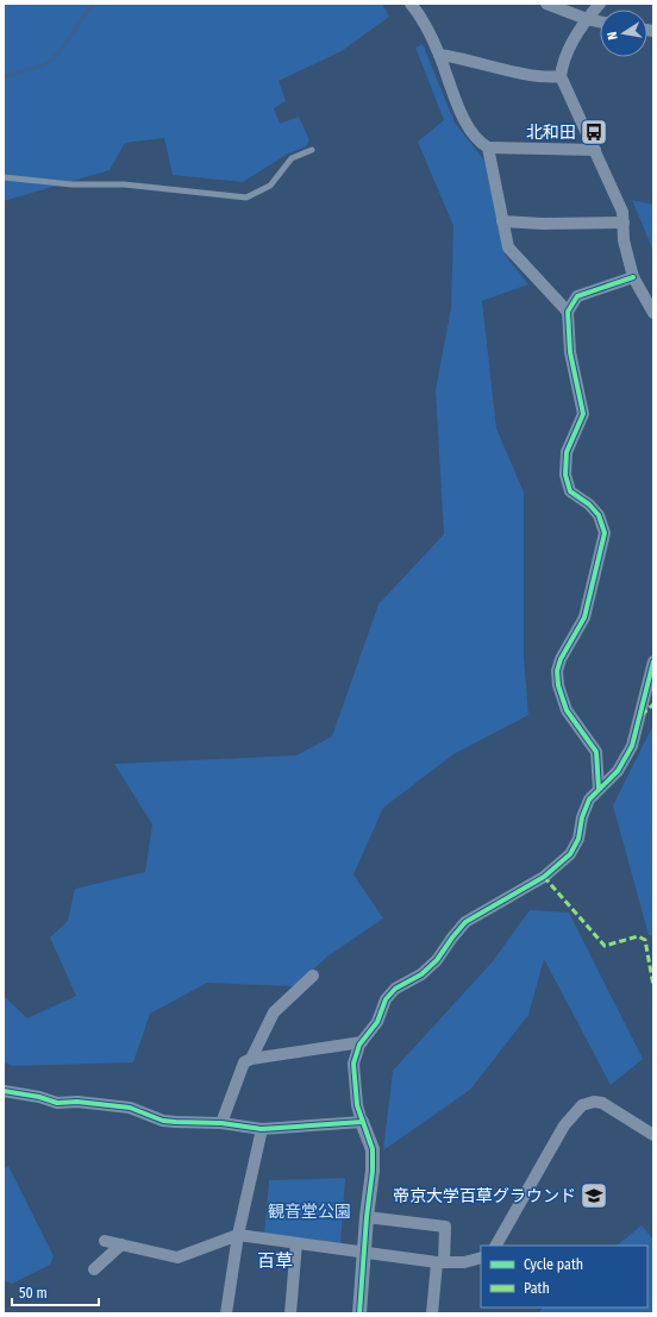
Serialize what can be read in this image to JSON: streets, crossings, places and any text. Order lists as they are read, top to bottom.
{
  "districts": ["百草"],
  "parks": ["観音堂公園"],
  "places": {
    "bus stop": ["北和田"],
    "school or university": ["帝京大学百草グラウンド"]
  },
  "legend": ["Cycle path", "Path"],
  "scale_bar": "50 m",
  "north": "left"
}
